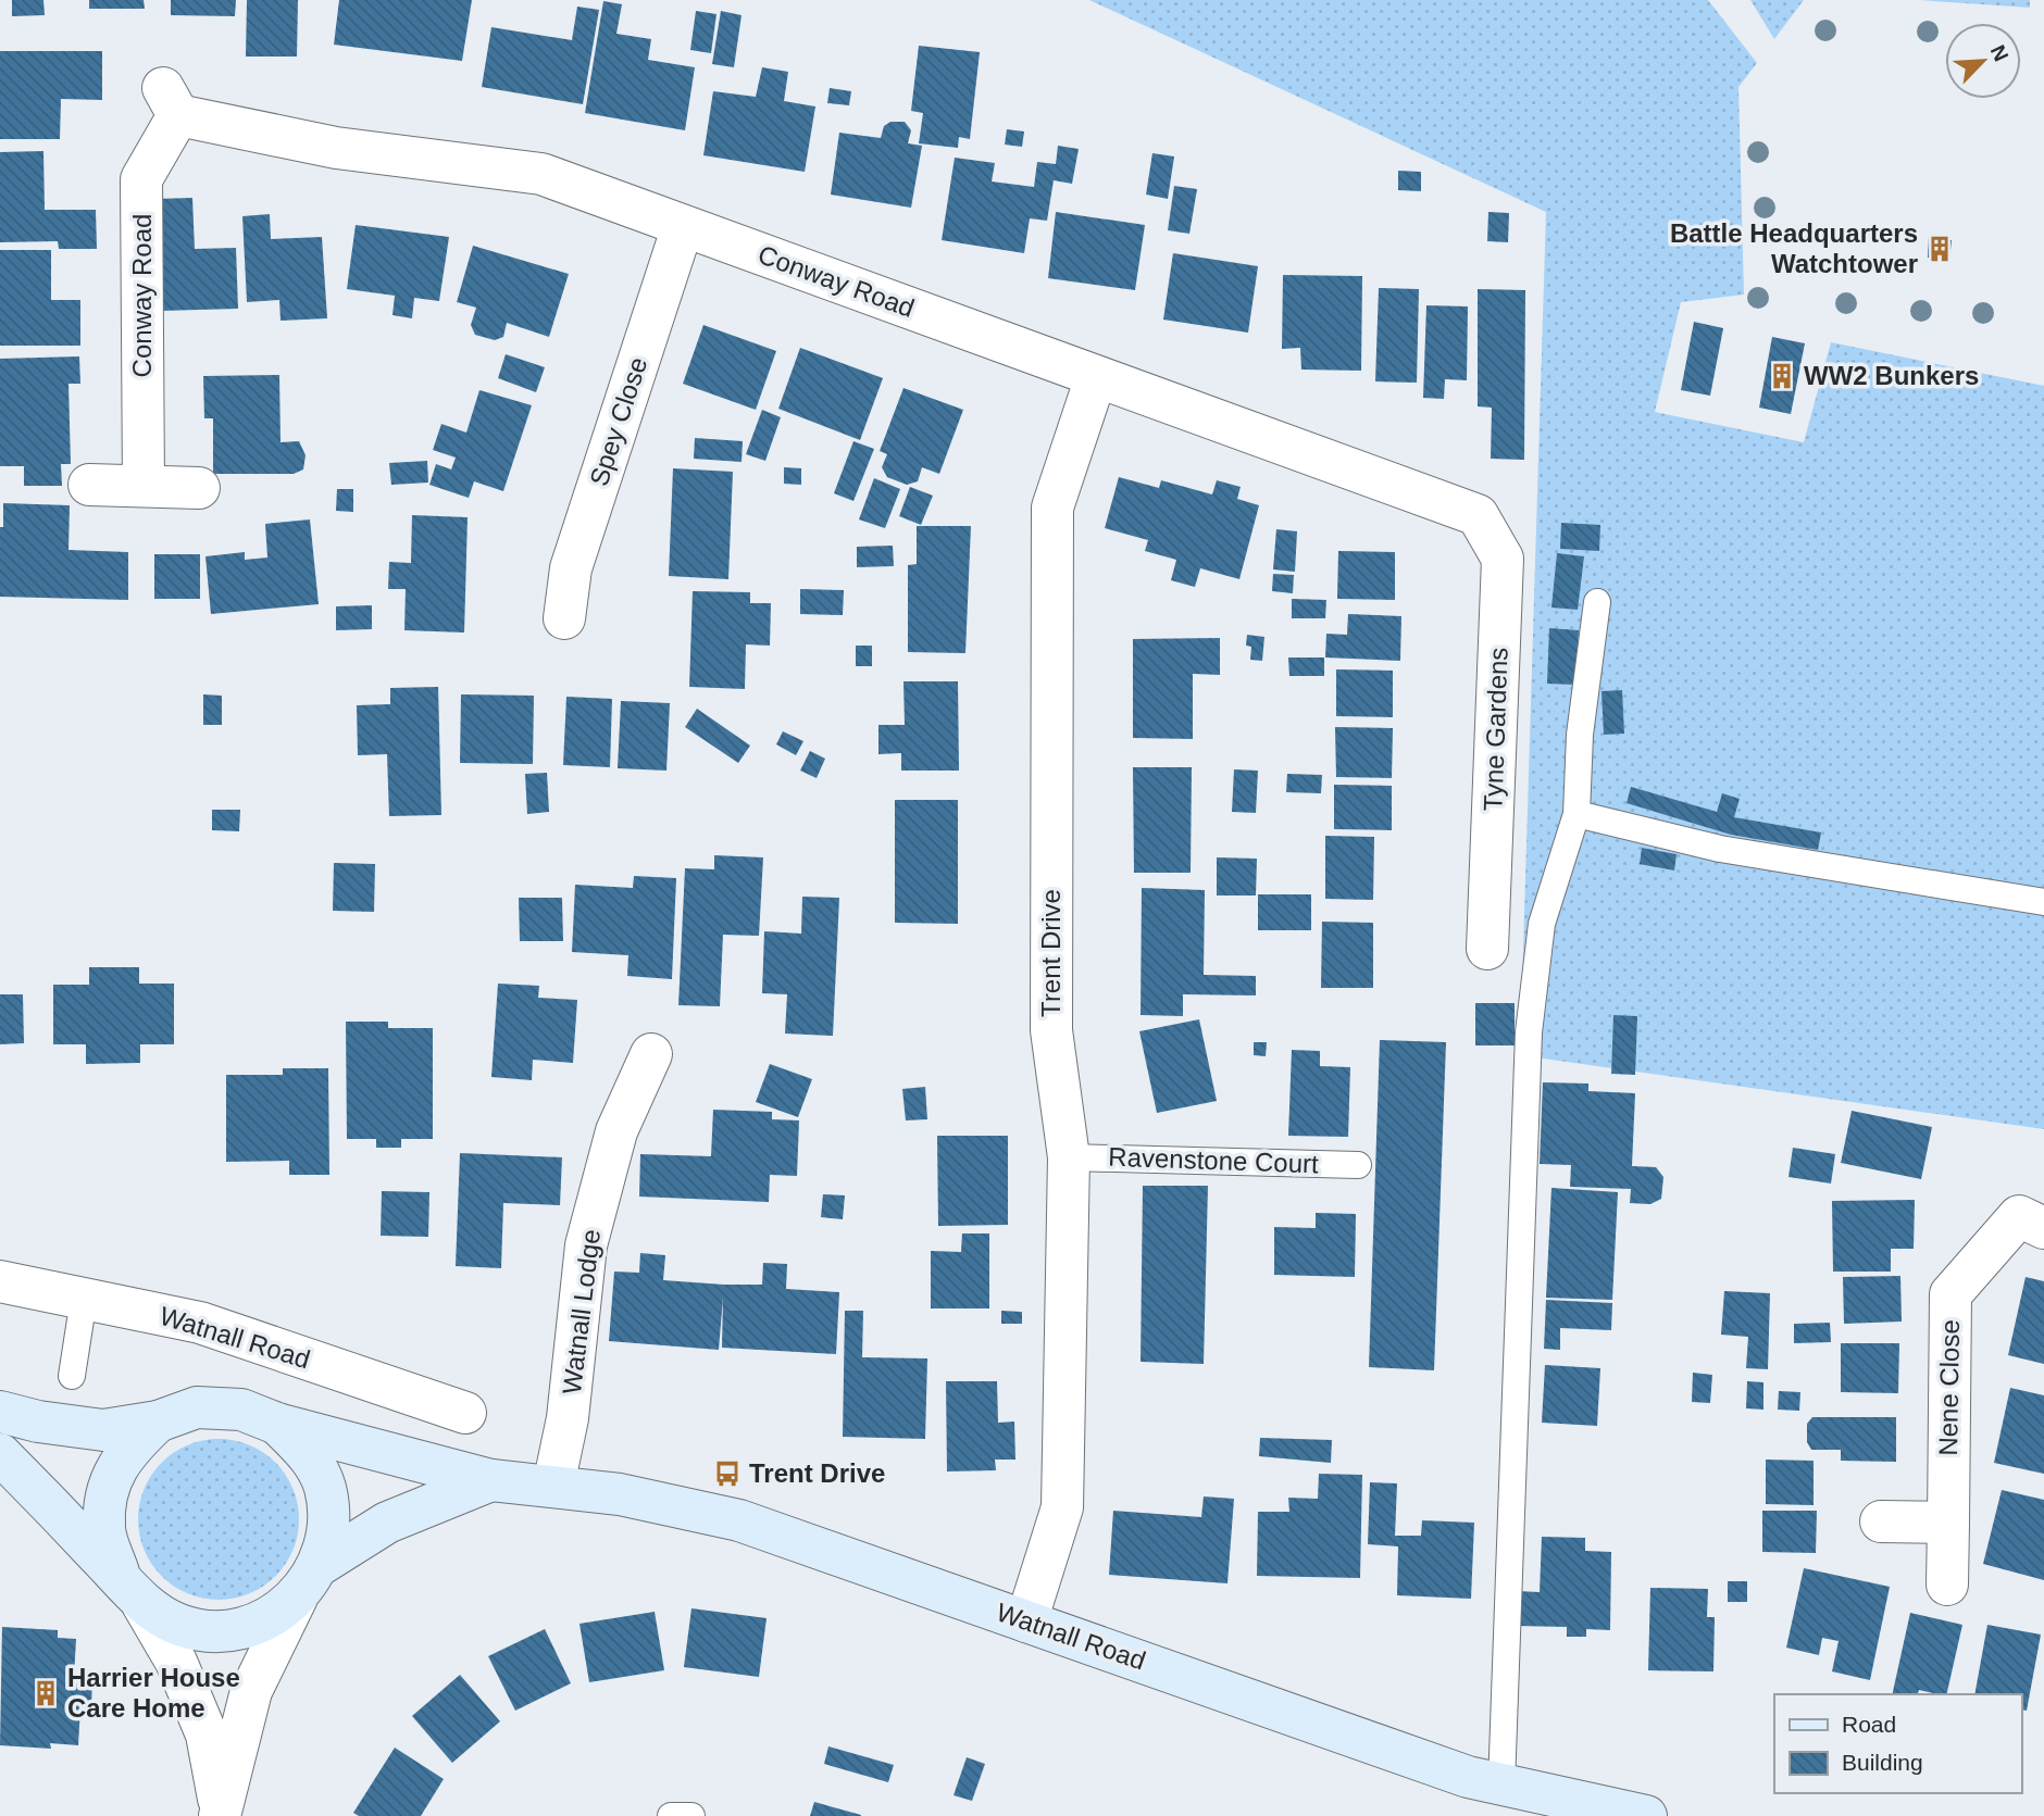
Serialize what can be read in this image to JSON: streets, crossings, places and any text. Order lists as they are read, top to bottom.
{
  "streets": {
    "main road": ["Watnall Road"],
    "street": [
      "Conway Road",
      "Spey Close",
      "Tyne Gardens",
      "Trent Drive",
      "Watnall Lodge",
      "Nene Close"
    ],
    "lane": ["Ravenstone Court"]
  },
  "crossings": [
    ["Conway Road", "Spey Close"],
    ["Conway Road", "Tyne Gardens"],
    ["Conway Road", "Trent Drive"],
    ["Trent Drive", "Ravenstone Court"],
    ["Trent Drive", "Watnall Road"],
    ["Watnall Lodge", "Watnall Road"]
  ],
  "places": {
    "building": ["Battle Headquarters Watchtower", "WW2 Bunkers", "Harrier House Care Home"],
    "bus stop": ["Trent Drive"]
  },
  "legend": ["Road", "Building"],
  "north": "top right"
}
